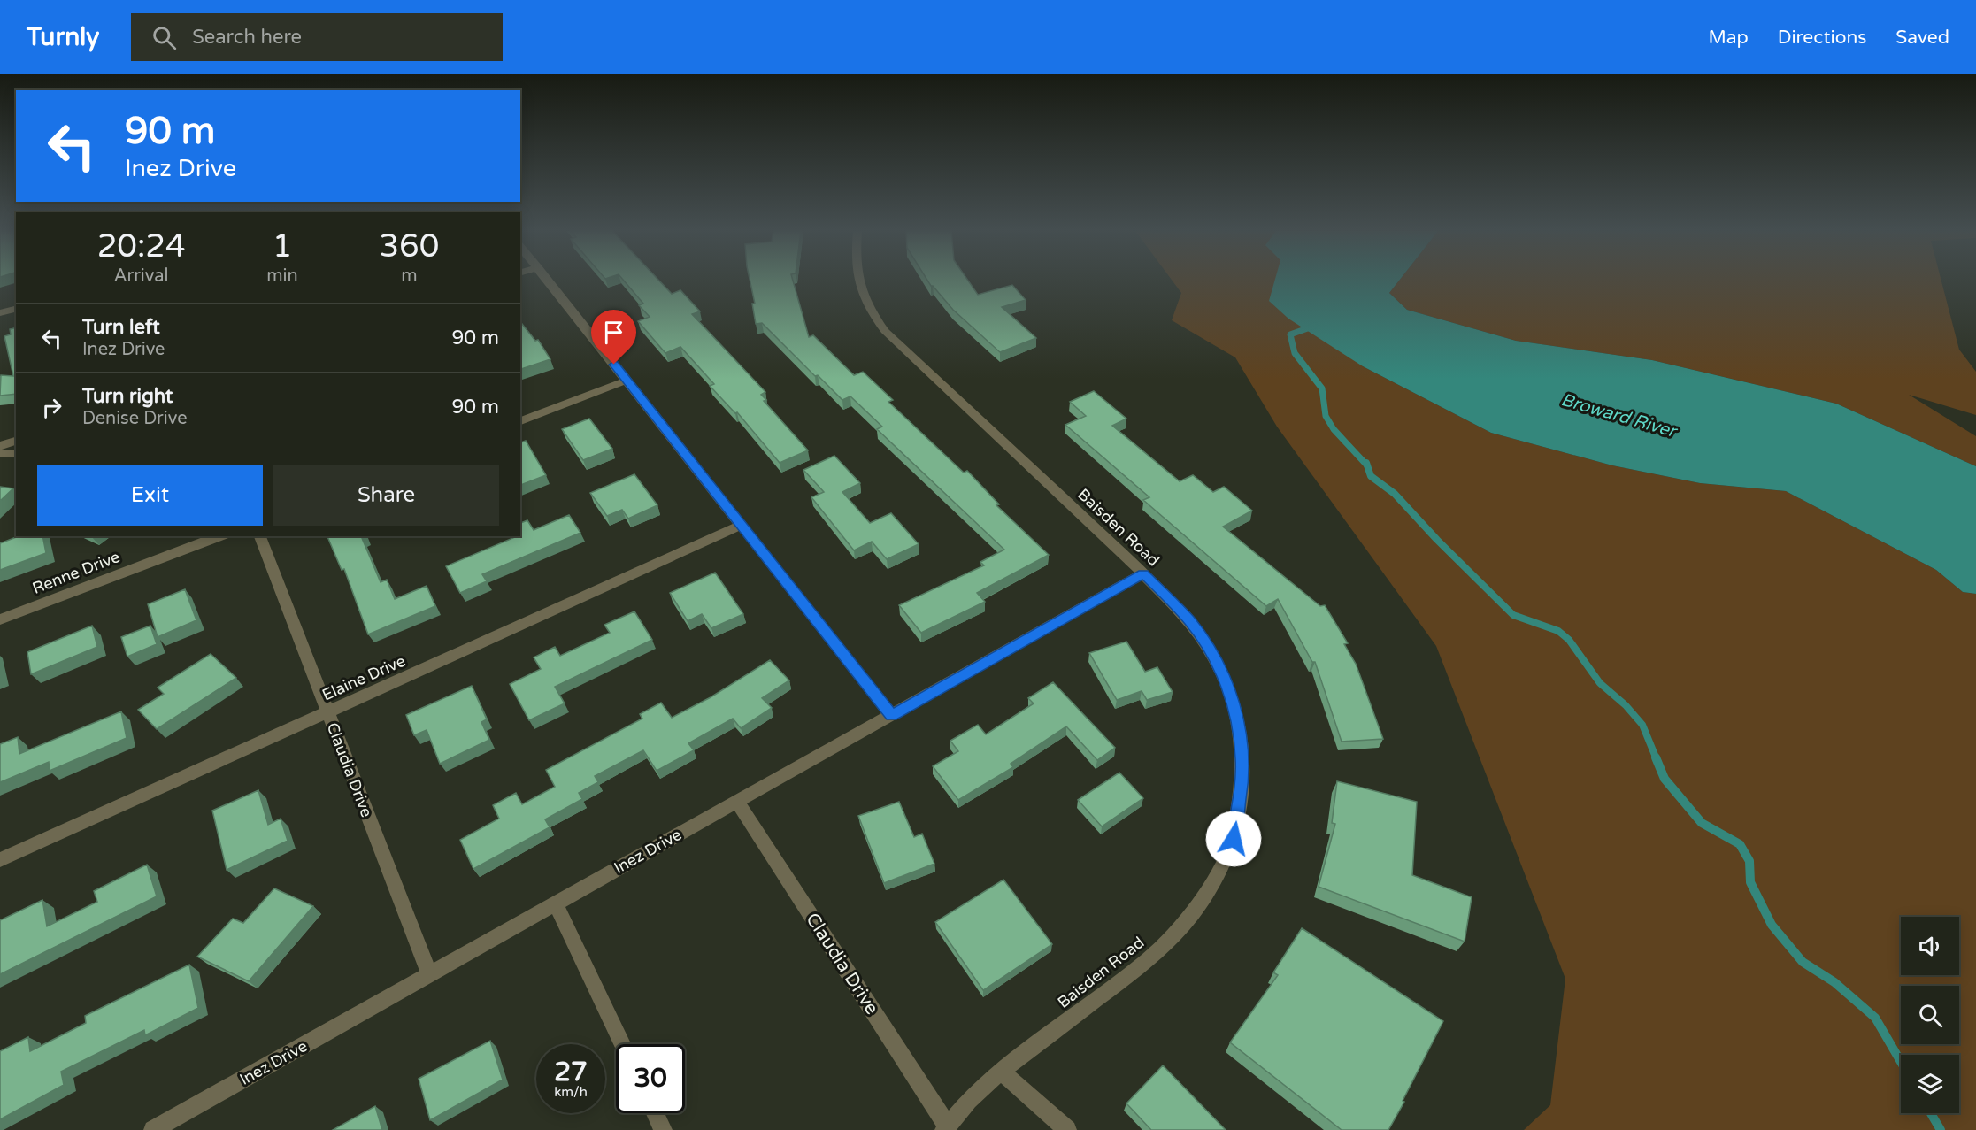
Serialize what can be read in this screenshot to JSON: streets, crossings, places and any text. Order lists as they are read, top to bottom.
{
  "streets": {
    "street": [
      "Baisden Road",
      "Renne Drive",
      "Elaine Drive",
      "Claudia Drive",
      "Inez Drive"
    ]
  },
  "crossings": [
    ["Baisden Road", "Claudia Drive"],
    ["Baisden Road", "Inez Drive"],
    ["Elaine Drive", "Claudia Drive"],
    ["Claudia Drive", "Inez Drive"]
  ],
  "water": ["Broward River"],
  "page": {
    "header": "Turnly",
    "search": "Search here",
    "nav": ["Map", "Directions", "Saved"],
    "turn": ["90 m", "Inez Drive"],
    "eta": [
      "20:24",
      "Arrival",
      "1",
      "min",
      "360",
      "m"
    ],
    "list": [
      {
        "name": "Turn left",
        "note": "Inez Drive",
        "value": "90 m"
      },
      {
        "name": "Turn right",
        "note": "Denise Drive",
        "value": "90 m"
      }
    ],
    "buttons": ["Exit", "Share"],
    "speed": "27 km/h",
    "limit": "30"
  }
}
